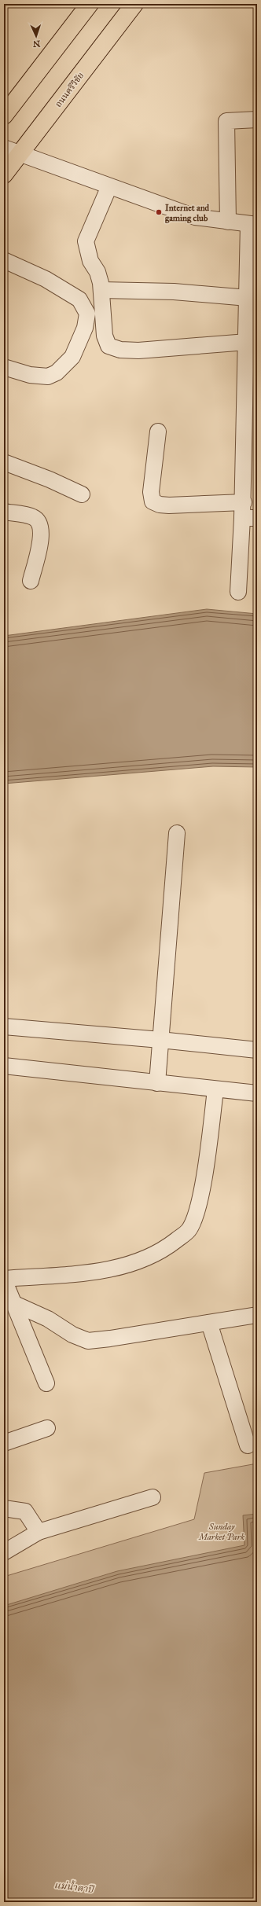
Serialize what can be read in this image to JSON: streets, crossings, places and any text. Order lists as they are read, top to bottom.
{
  "streets": {
    "main road": ["ถนนศรีวิชัย"]
  },
  "water": ["แม่น้ำตาปี"],
  "parks": ["Sunday Market Park"],
  "places": ["Internet and gaming club"],
  "north": "bottom"
}
